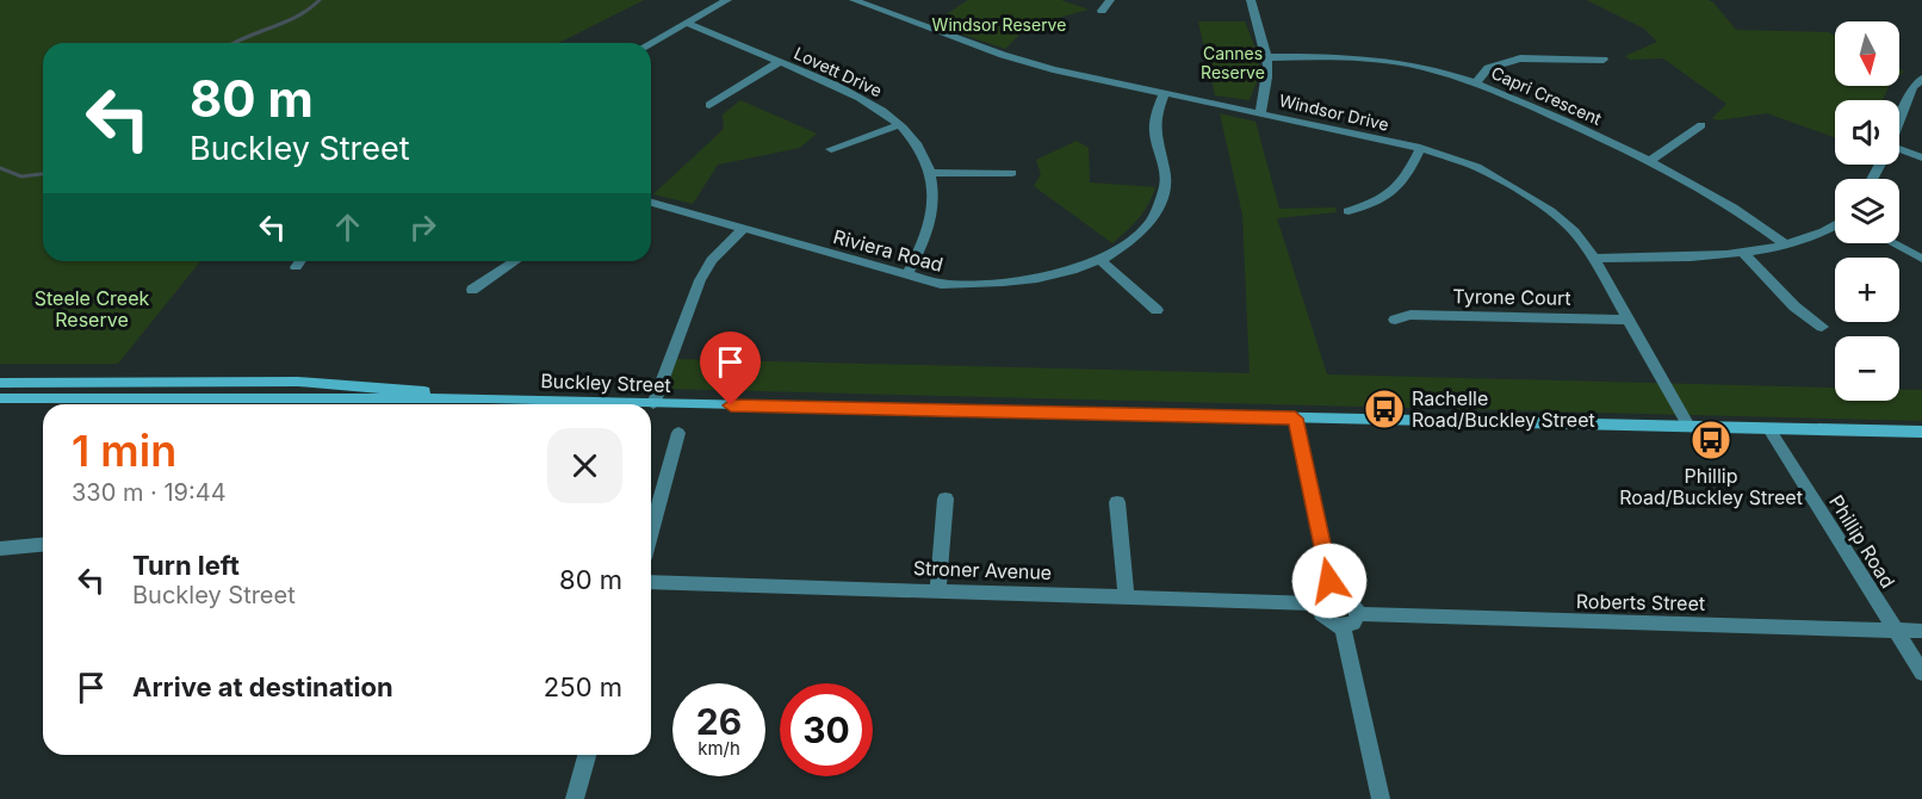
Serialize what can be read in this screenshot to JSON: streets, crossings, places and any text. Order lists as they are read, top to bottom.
{
  "streets": {
    "main road": ["Buckley Street"],
    "street": [
      "Lovett Drive",
      "Capri Crescent",
      "Windsor Drive",
      "Riviera Road",
      "Tyrone Court",
      "Phillip Road",
      "Stroner Avenue",
      "Roberts Street"
    ]
  },
  "crossings": [
    ["Lovett Drive", "Riviera Road"],
    ["Windsor Drive", "Riviera Road"],
    ["Windsor Drive", "Tyrone Court"],
    ["Windsor Drive", "Buckley Street"],
    ["Buckley Street", "Phillip Road"],
    ["Phillip Road", "Roberts Street"],
    ["Stroner Avenue", "Roberts Street"]
  ],
  "parks": ["Windsor Reserve", "Cannes Reserve", "Steele Creek Reserve"],
  "places": {
    "bus stop": ["Rachelle Road/Buckley Street", "Phillip Road/Buckley Street"]
  },
  "north": "bottom",
  "page": {
    "map_buttons": ["+", "−"],
    "turn": ["80 m", "Buckley Street"],
    "heading": ["1 min", "330 m · 19:44"],
    "list": [
      {
        "name": "Turn left",
        "note": "Buckley Street",
        "value": "80 m"
      },
      {
        "name": "Arrive at destination",
        "value": "250 m"
      }
    ],
    "speed": "26 km/h",
    "limit": "30"
  }
}
